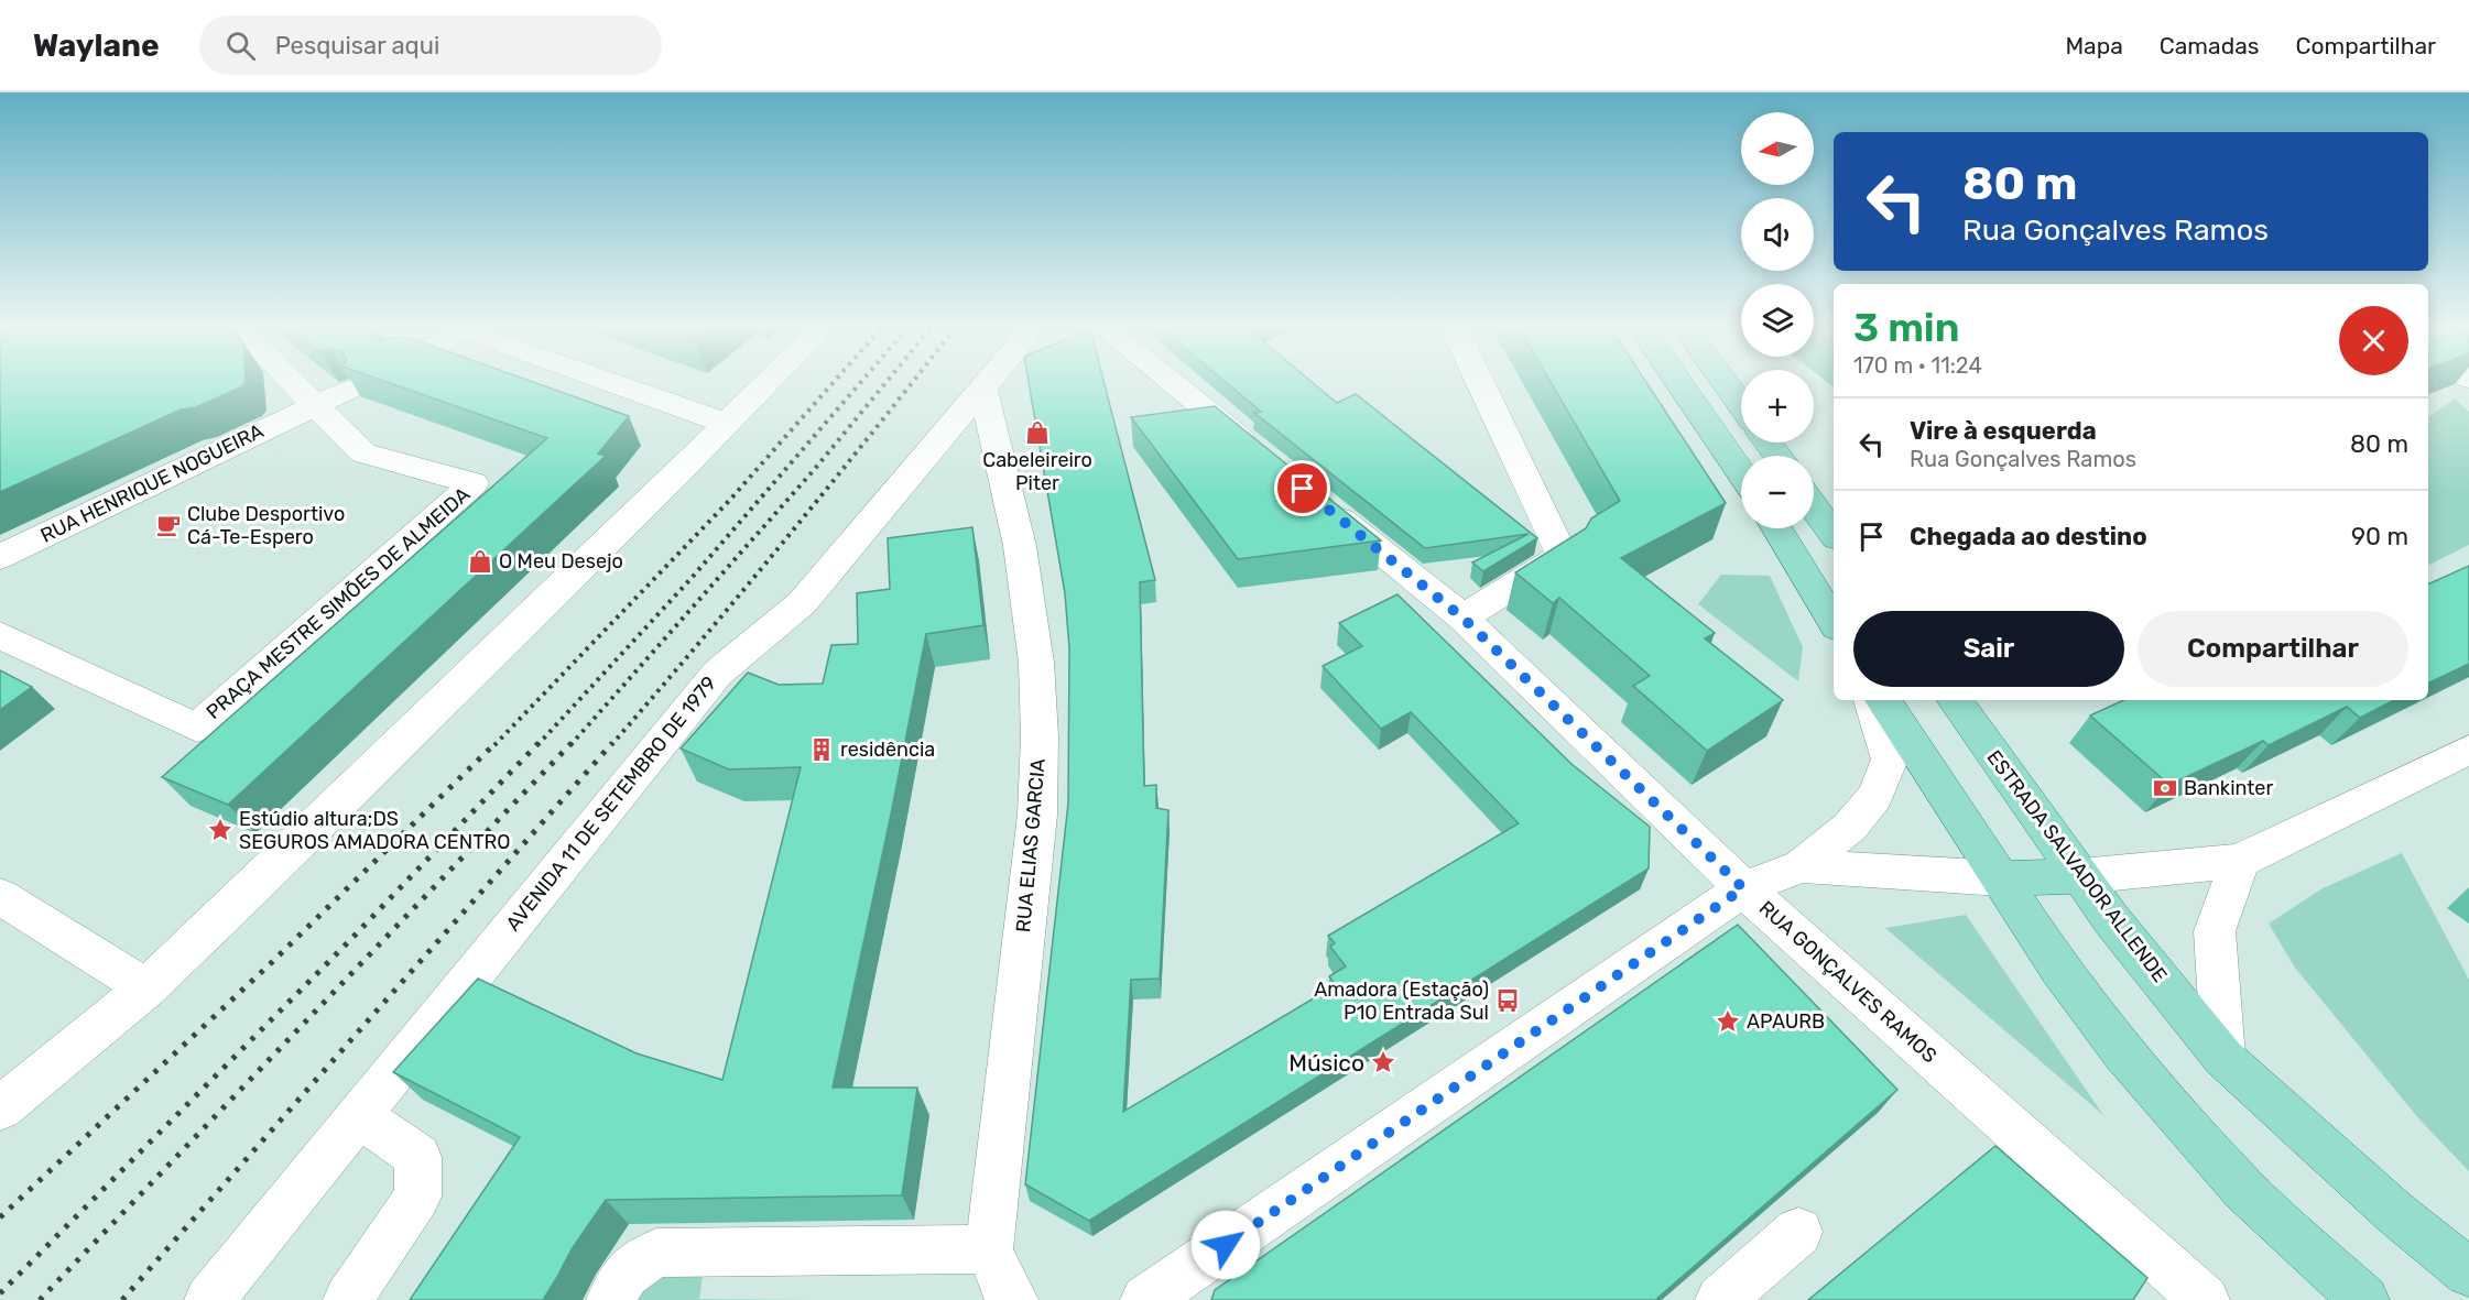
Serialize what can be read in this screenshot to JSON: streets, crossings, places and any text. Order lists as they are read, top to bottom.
{
  "streets": {
    "main road": ["ESTRADA SALVADOR ALLENDE"],
    "street": [
      "RUA HENRIQUE NOGUEIRA",
      "PRAÇA MESTRE SIMÕES DE ALMEIDA",
      "AVENIDA 11 DE SETEMBRO DE 1979",
      "RUA ELIAS GARCIA",
      "RUA GONÇALVES RAMOS"
    ]
  },
  "crossings": [
    ["RUA HENRIQUE NOGUEIRA", "PRAÇA MESTRE SIMÕES DE ALMEIDA"],
    ["AVENIDA 11 DE SETEMBRO DE 1979", "RUA ELIAS GARCIA"]
  ],
  "places": {
    "shop": ["Cabeleireiro Piter", "O Meu Desejo"],
    "cafe": ["Clube Desportivo Cá-Te-Espero"],
    "building": ["residência"],
    "bank": ["Bankinter"],
    "place": ["Estúdio altura;DS SEGUROS AMADORA CENTRO", "APAURB", "Músico"],
    "bus stop": ["Amadora (Estação) P10 Entrada Sul"]
  },
  "north": "left",
  "page": {
    "header": "Waylane",
    "search": "Pesquisar aqui",
    "nav": ["Mapa", "Camadas", "Compartilhar"],
    "map_buttons": ["+", "−"],
    "turn": ["80 m", "Rua Gonçalves Ramos"],
    "heading": ["3 min", "170 m · 11:24"],
    "list": [
      {
        "name": "Vire à esquerda",
        "note": "Rua Gonçalves Ramos",
        "value": "80 m"
      },
      {
        "name": "Chegada ao destino",
        "value": "90 m"
      }
    ],
    "buttons": ["Sair", "Compartilhar"]
  }
}
